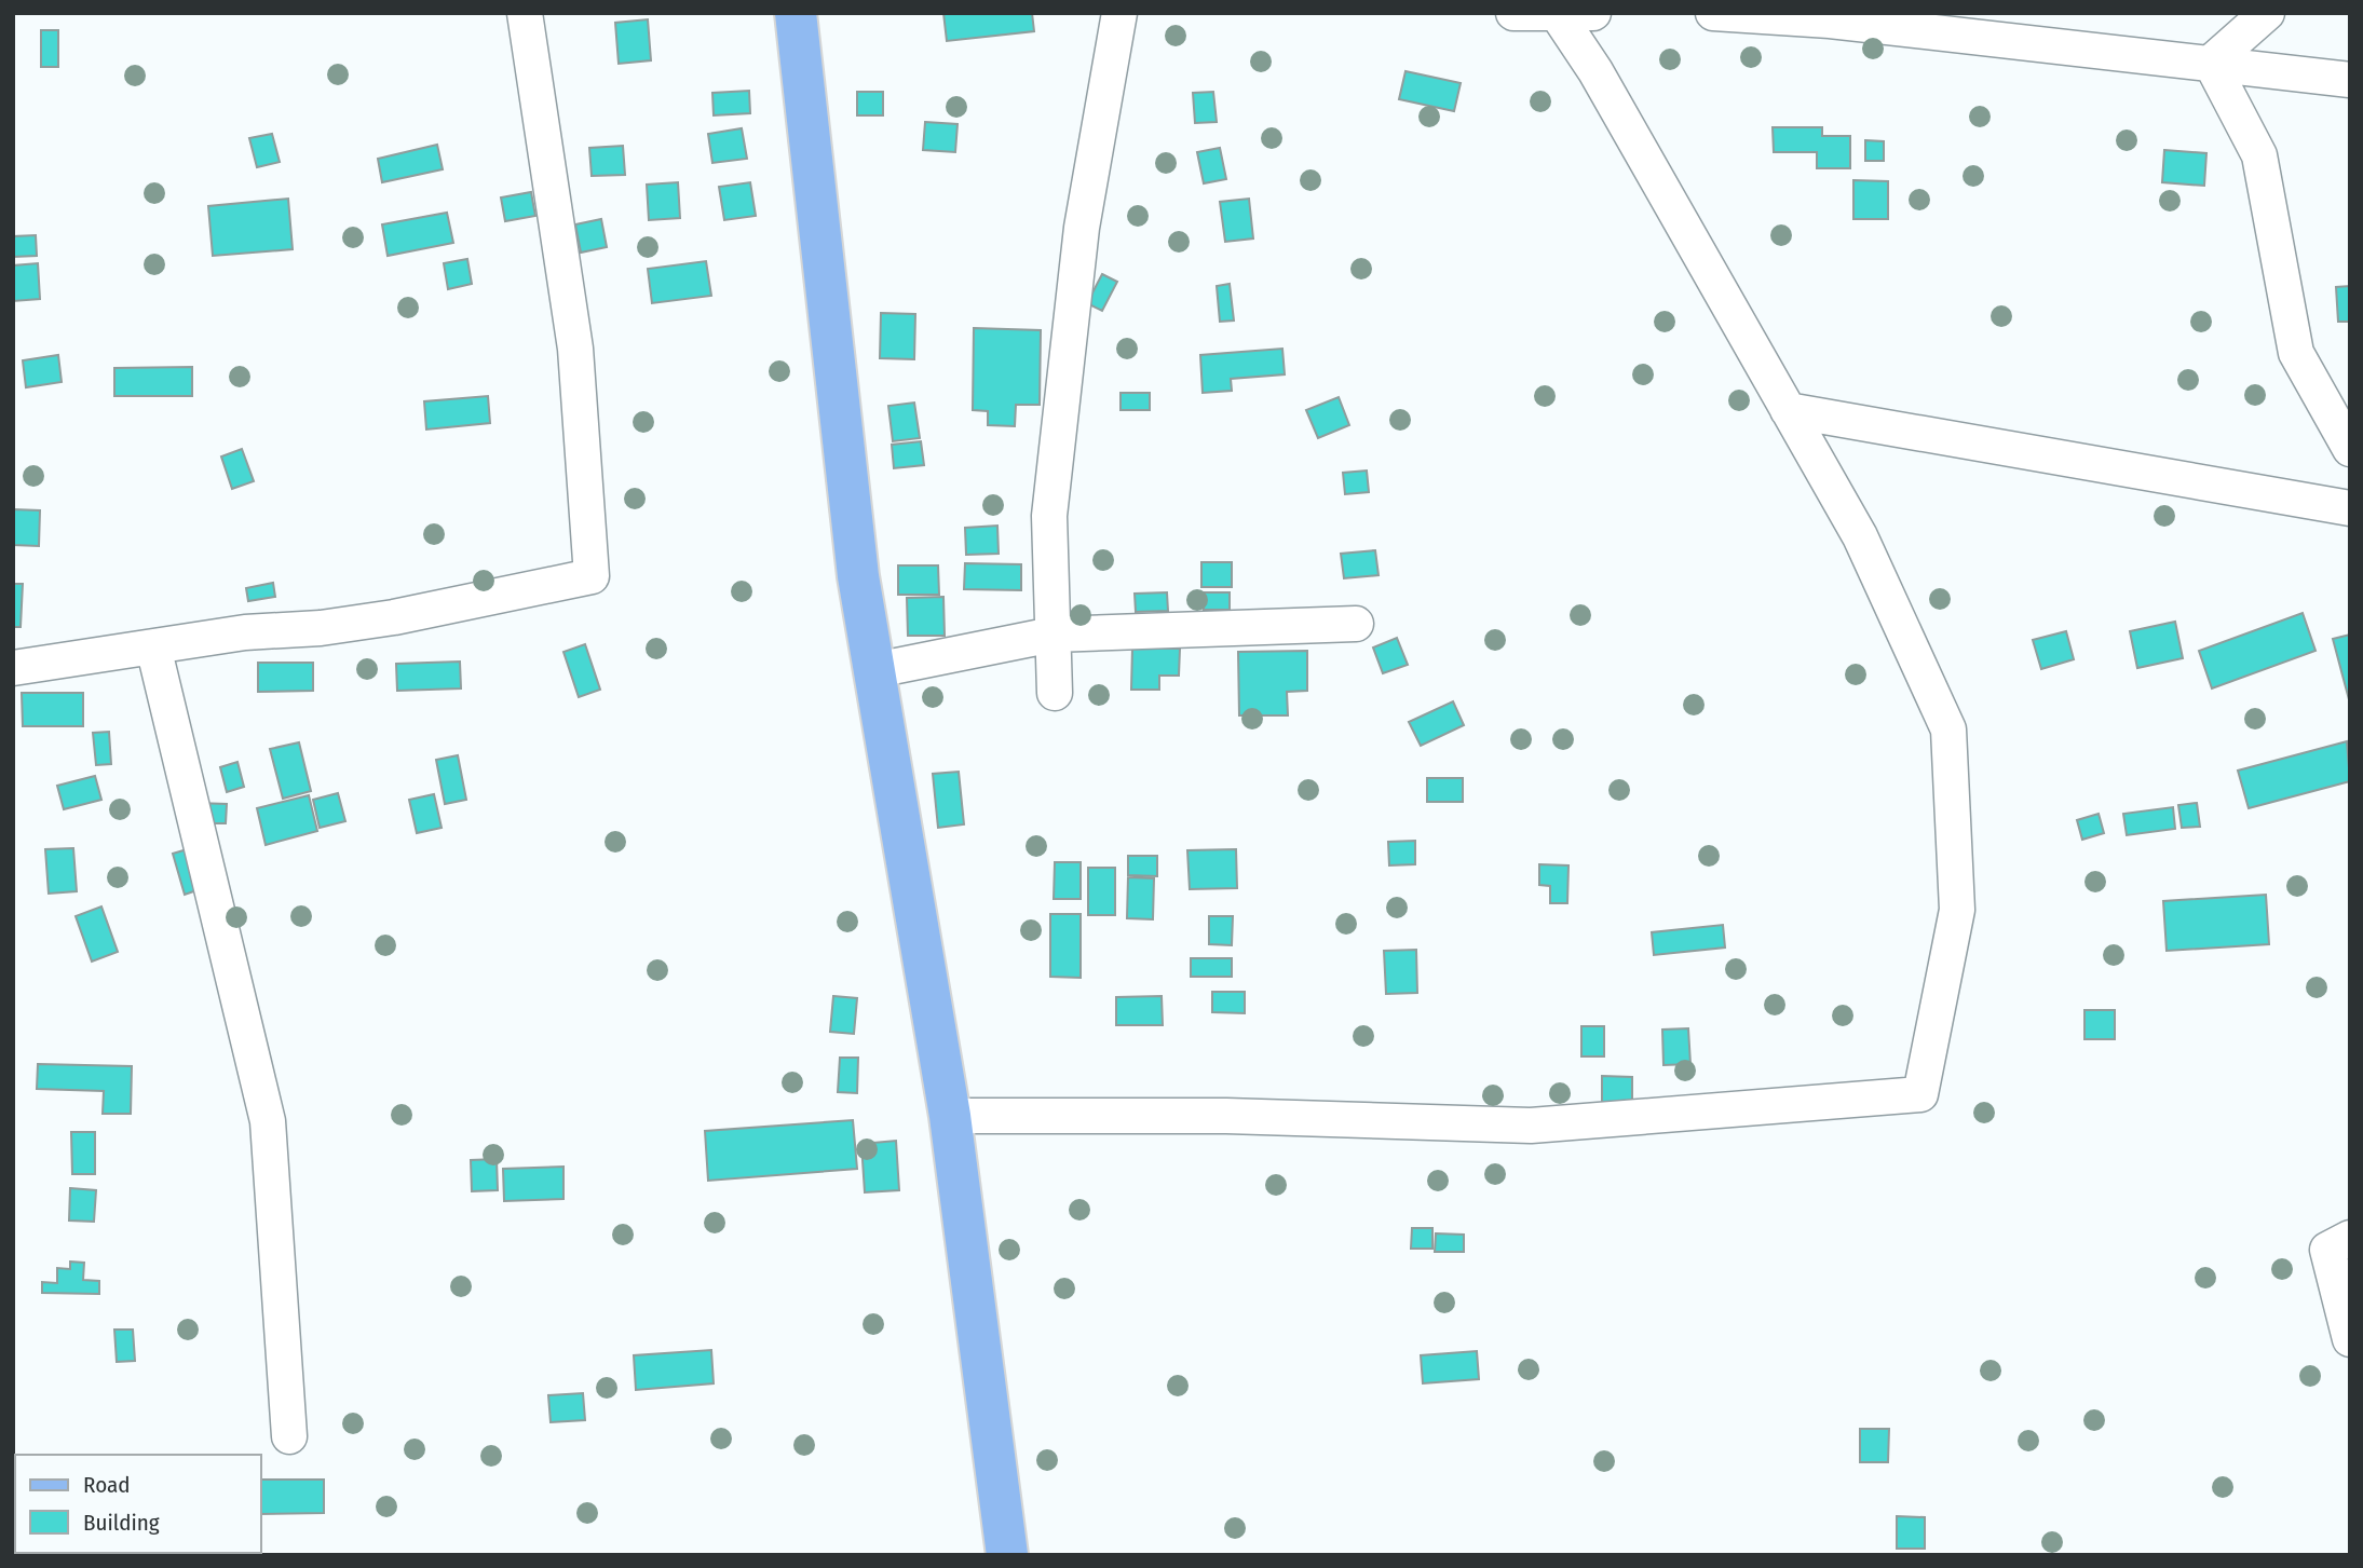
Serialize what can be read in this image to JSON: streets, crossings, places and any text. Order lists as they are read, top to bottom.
{
  "legend": ["Road", "Building"]
}
